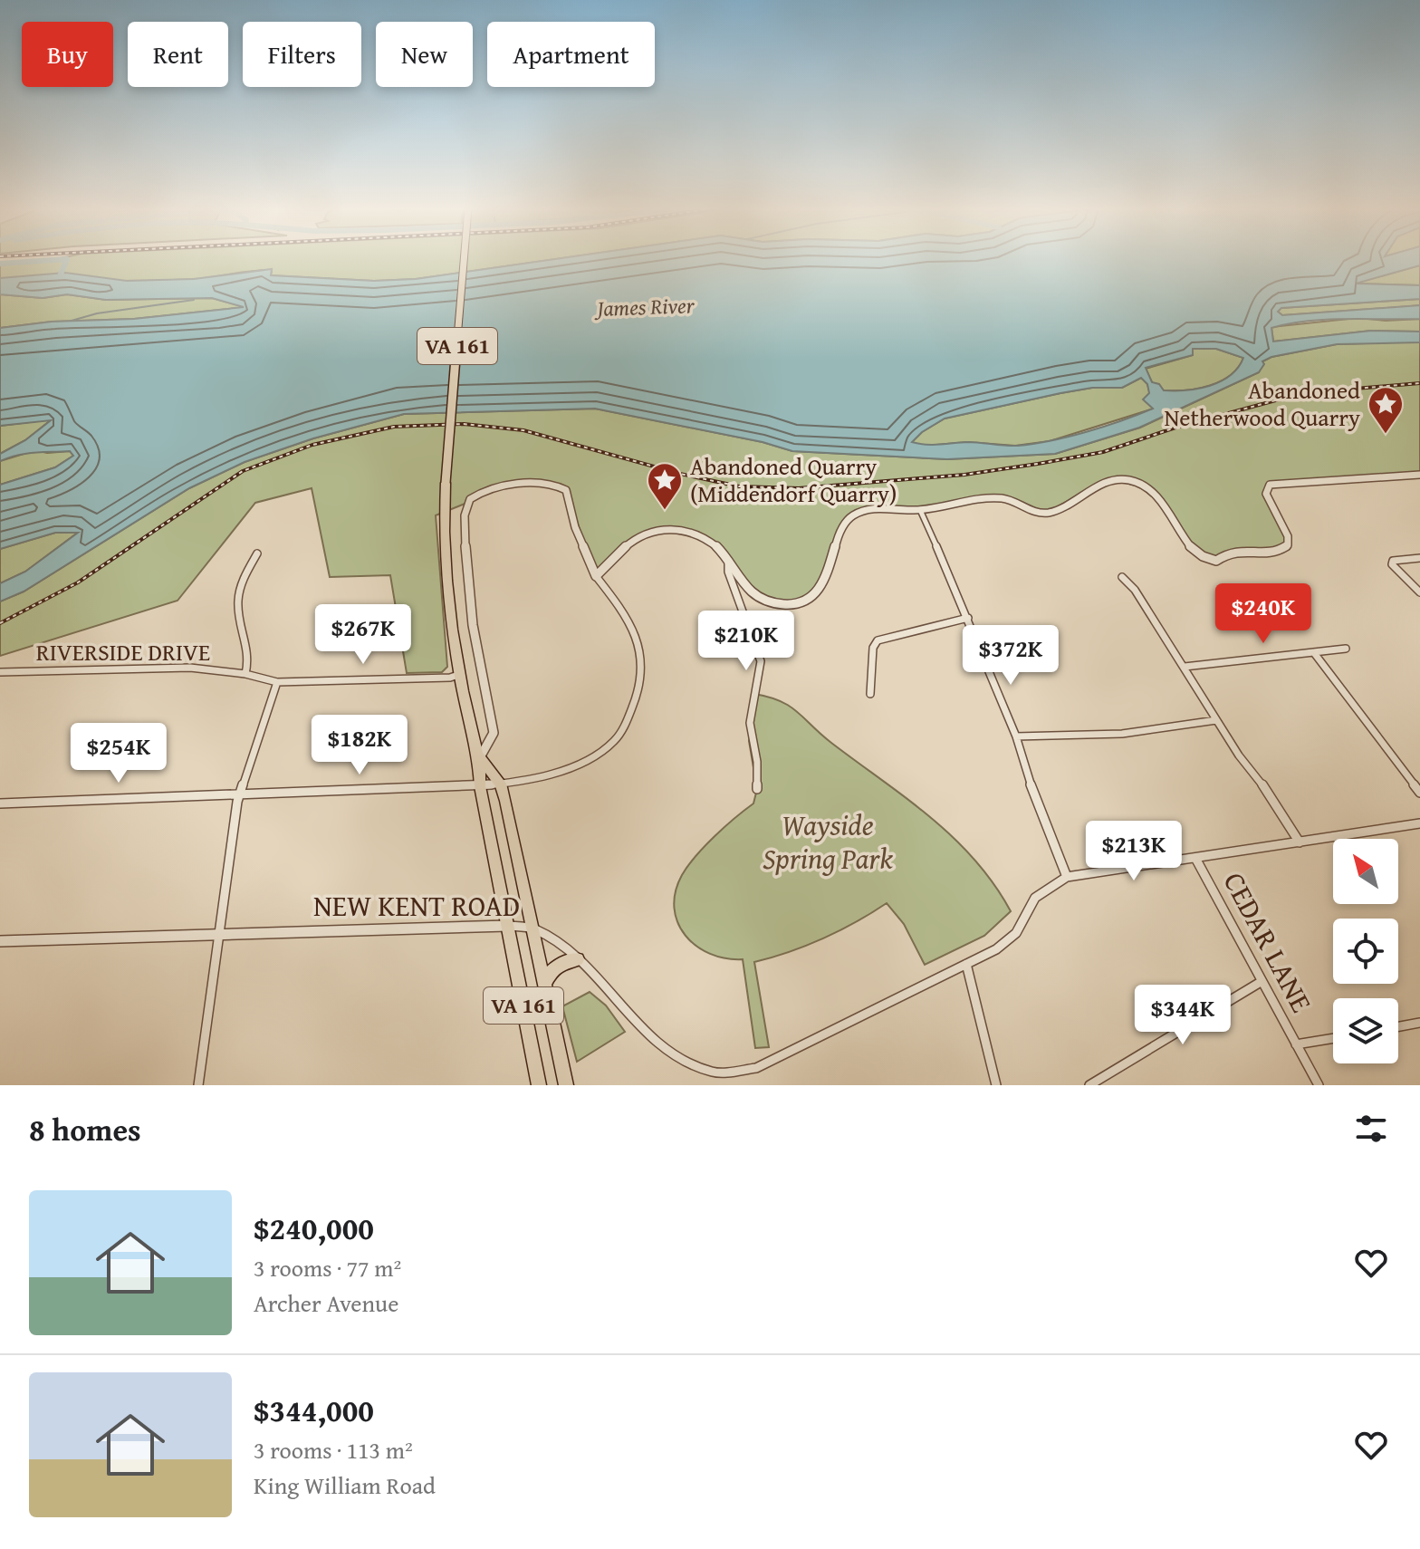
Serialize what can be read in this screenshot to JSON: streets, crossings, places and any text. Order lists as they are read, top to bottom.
{
  "streets": {
    "main road": ["VA 161"],
    "street": ["RIVERSIDE DRIVE", "NEW KENT ROAD", "CEDAR LANE"]
  },
  "crossings": [
    ["VA 161", "RIVERSIDE DRIVE"],
    ["VA 161", "NEW KENT ROAD"]
  ],
  "water": ["James River"],
  "parks": ["Wayside Spring Park"],
  "places": {
    "place": ["Abandoned Netherwood Quarry", "Abandoned Quarry (Middendorf Quarry)"]
  },
  "north": "top left",
  "page": {
    "chip": [
      "Buy",
      "Rent",
      "Filters",
      "New",
      "Apartment"
    ],
    "price": [
      "$240K",
      "$267K",
      "$210K",
      "$372K",
      "$182K",
      "$254K",
      "$213K",
      "$344K"
    ],
    "heading": "8 homes",
    "list": [
      {
        "name": "$240,000",
        "note": "3 rooms · 77 m² · Archer Avenue"
      },
      {
        "name": "$344,000",
        "note": "3 rooms · 113 m² · King William Road"
      }
    ]
  }
}
